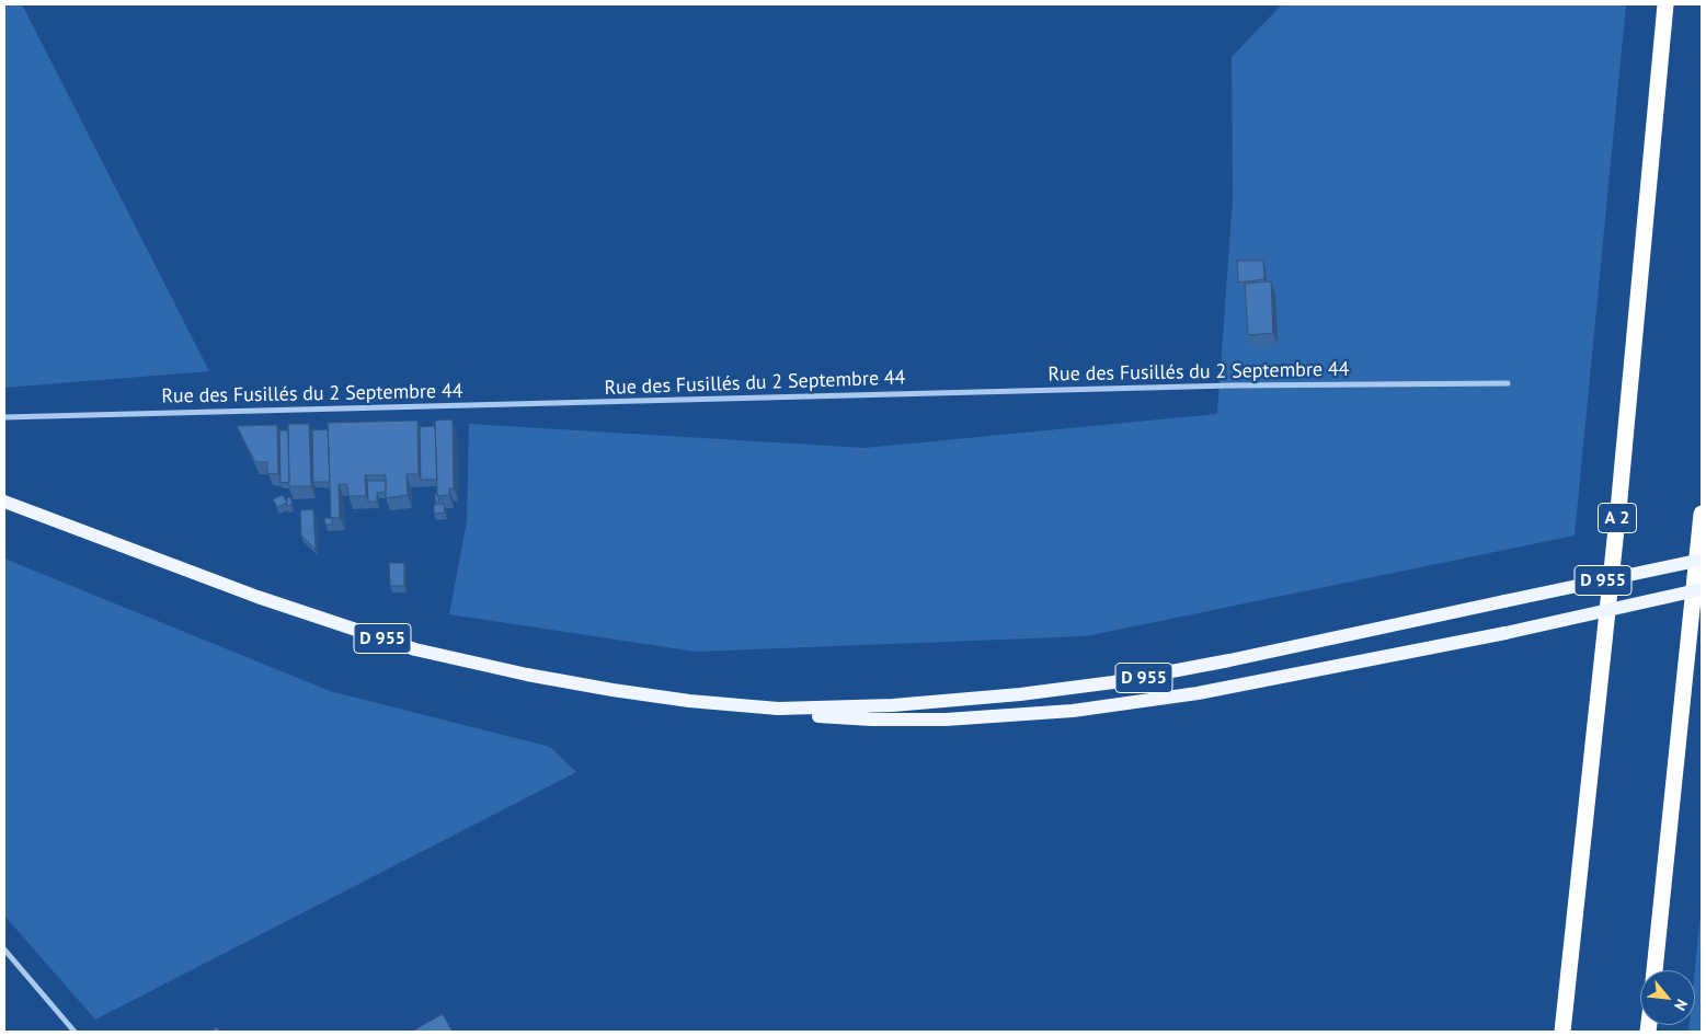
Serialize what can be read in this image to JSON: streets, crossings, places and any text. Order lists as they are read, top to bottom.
{
  "streets": {
    "highway": ["A 2"],
    "main road": ["D 955"],
    "street": ["Rue des Fusillés du 2 Septembre 44"]
  },
  "north": "bottom right"
}
